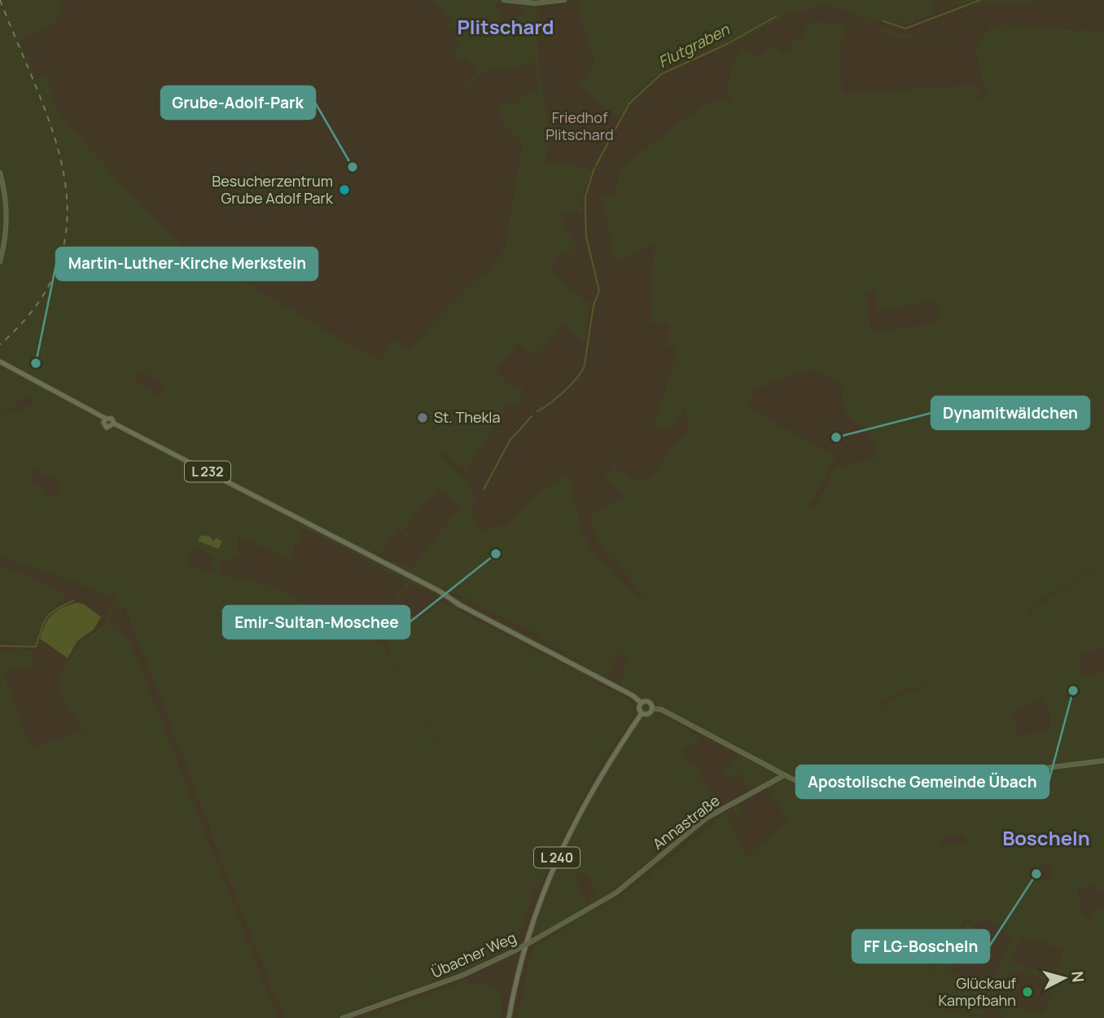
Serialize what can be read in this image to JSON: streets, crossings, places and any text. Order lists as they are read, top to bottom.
{
  "streets": {
    "main road": [
      "L 232",
      "Annastraße",
      "L 240",
      "Übacher Weg"
    ]
  },
  "crossings": [
    ["L 232", "L 240"],
    ["Annastraße", "Übacher Weg"]
  ],
  "districts": ["Plitschard", "Boscheln"],
  "water": ["Flutgraben"],
  "parks": ["Friedhof Plitschard"],
  "places": [
    "Grube-Adolf-Park",
    "Besucherzentrum Grube Adolf Park",
    "Martin-Luther-Kirche Merkstein",
    "St. Thekla",
    "Dynamitwäldchen",
    "Emir-Sultan-Moschee",
    "Apostolische Gemeinde Übach",
    "FF LG-Boscheln",
    "Glückauf Kampfbahn"
  ],
  "north": "right"
}
